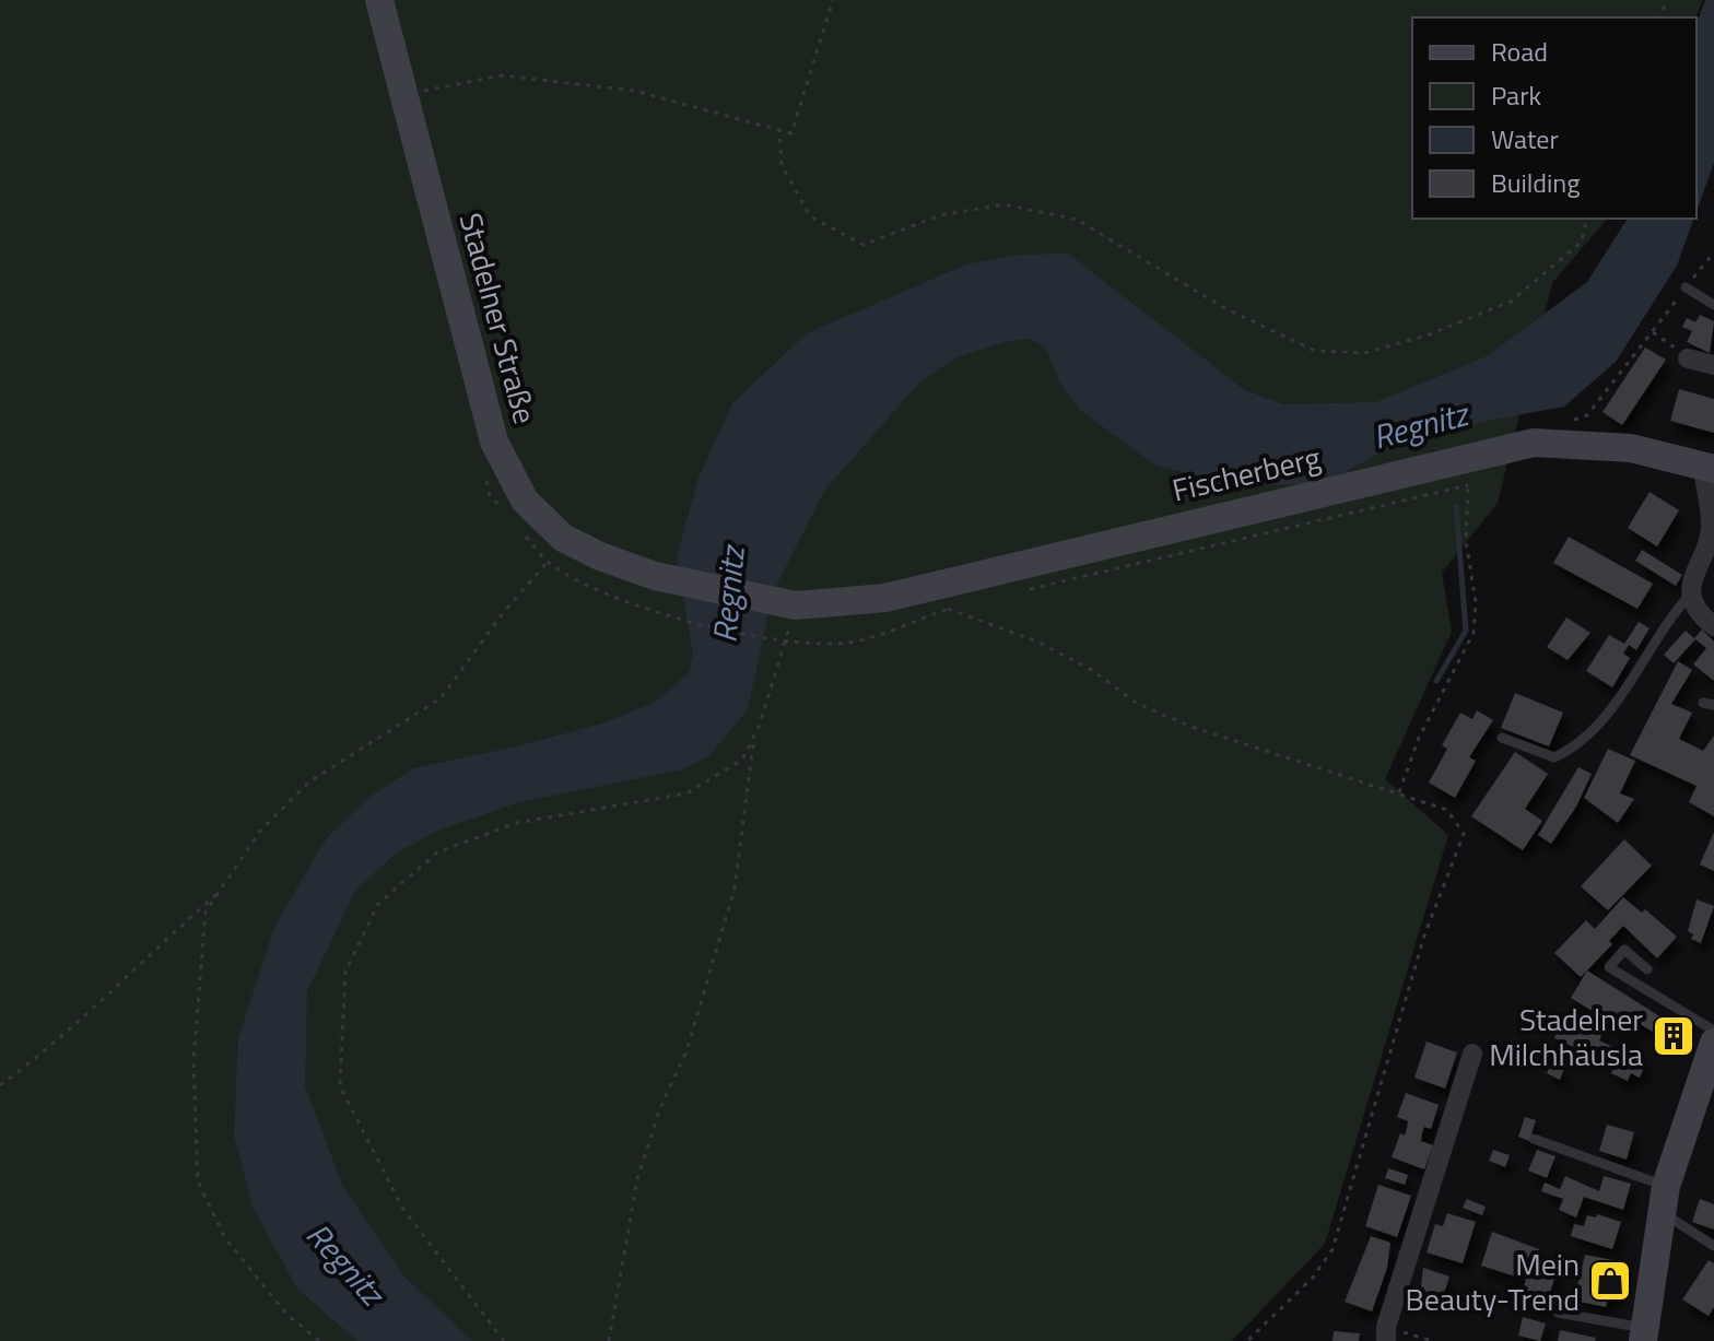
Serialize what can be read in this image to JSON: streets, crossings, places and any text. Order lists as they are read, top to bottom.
{
  "streets": {
    "main road": ["Stadelner Straße", "Fischerberg"]
  },
  "crossings": [
    ["Stadelner Straße", "Fischerberg"]
  ],
  "water": ["Regnitz"],
  "places": {
    "building": ["Stadelner Milchhäusla"],
    "shop": ["Mein Beauty-Trend"]
  },
  "legend": [
    "Road",
    "Park",
    "Water",
    "Building"
  ]
}
